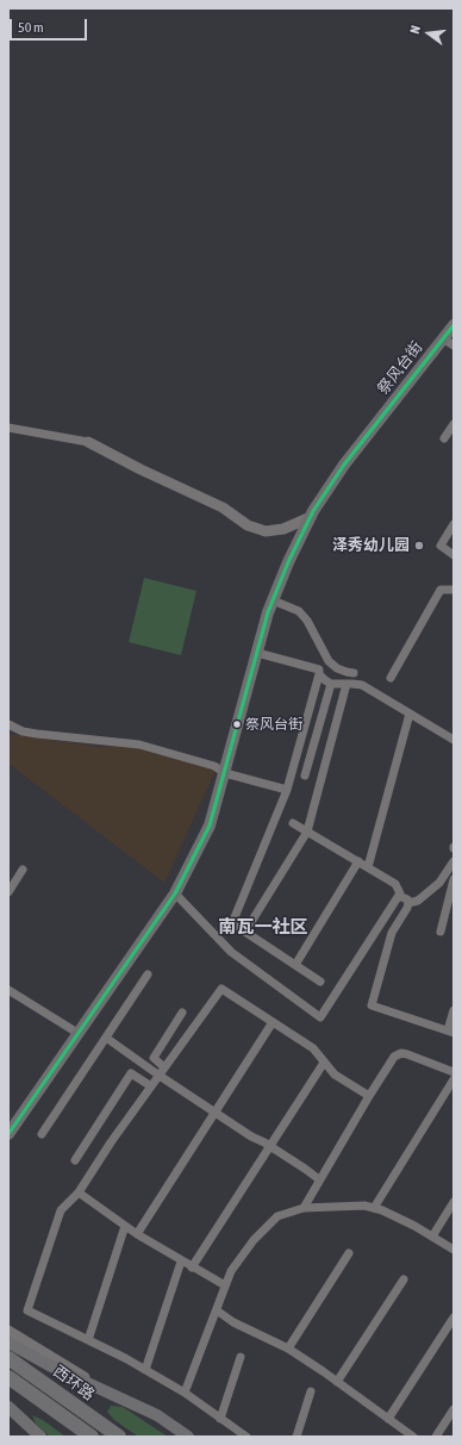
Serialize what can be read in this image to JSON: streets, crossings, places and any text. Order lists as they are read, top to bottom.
{
  "streets": {
    "highway": ["西环路"],
    "main road": ["祭风台街"]
  },
  "districts": ["南瓦一社区"],
  "places": ["泽秀幼儿园", "祭风台街"],
  "scale_bar": "50 m",
  "north": "left"
}
